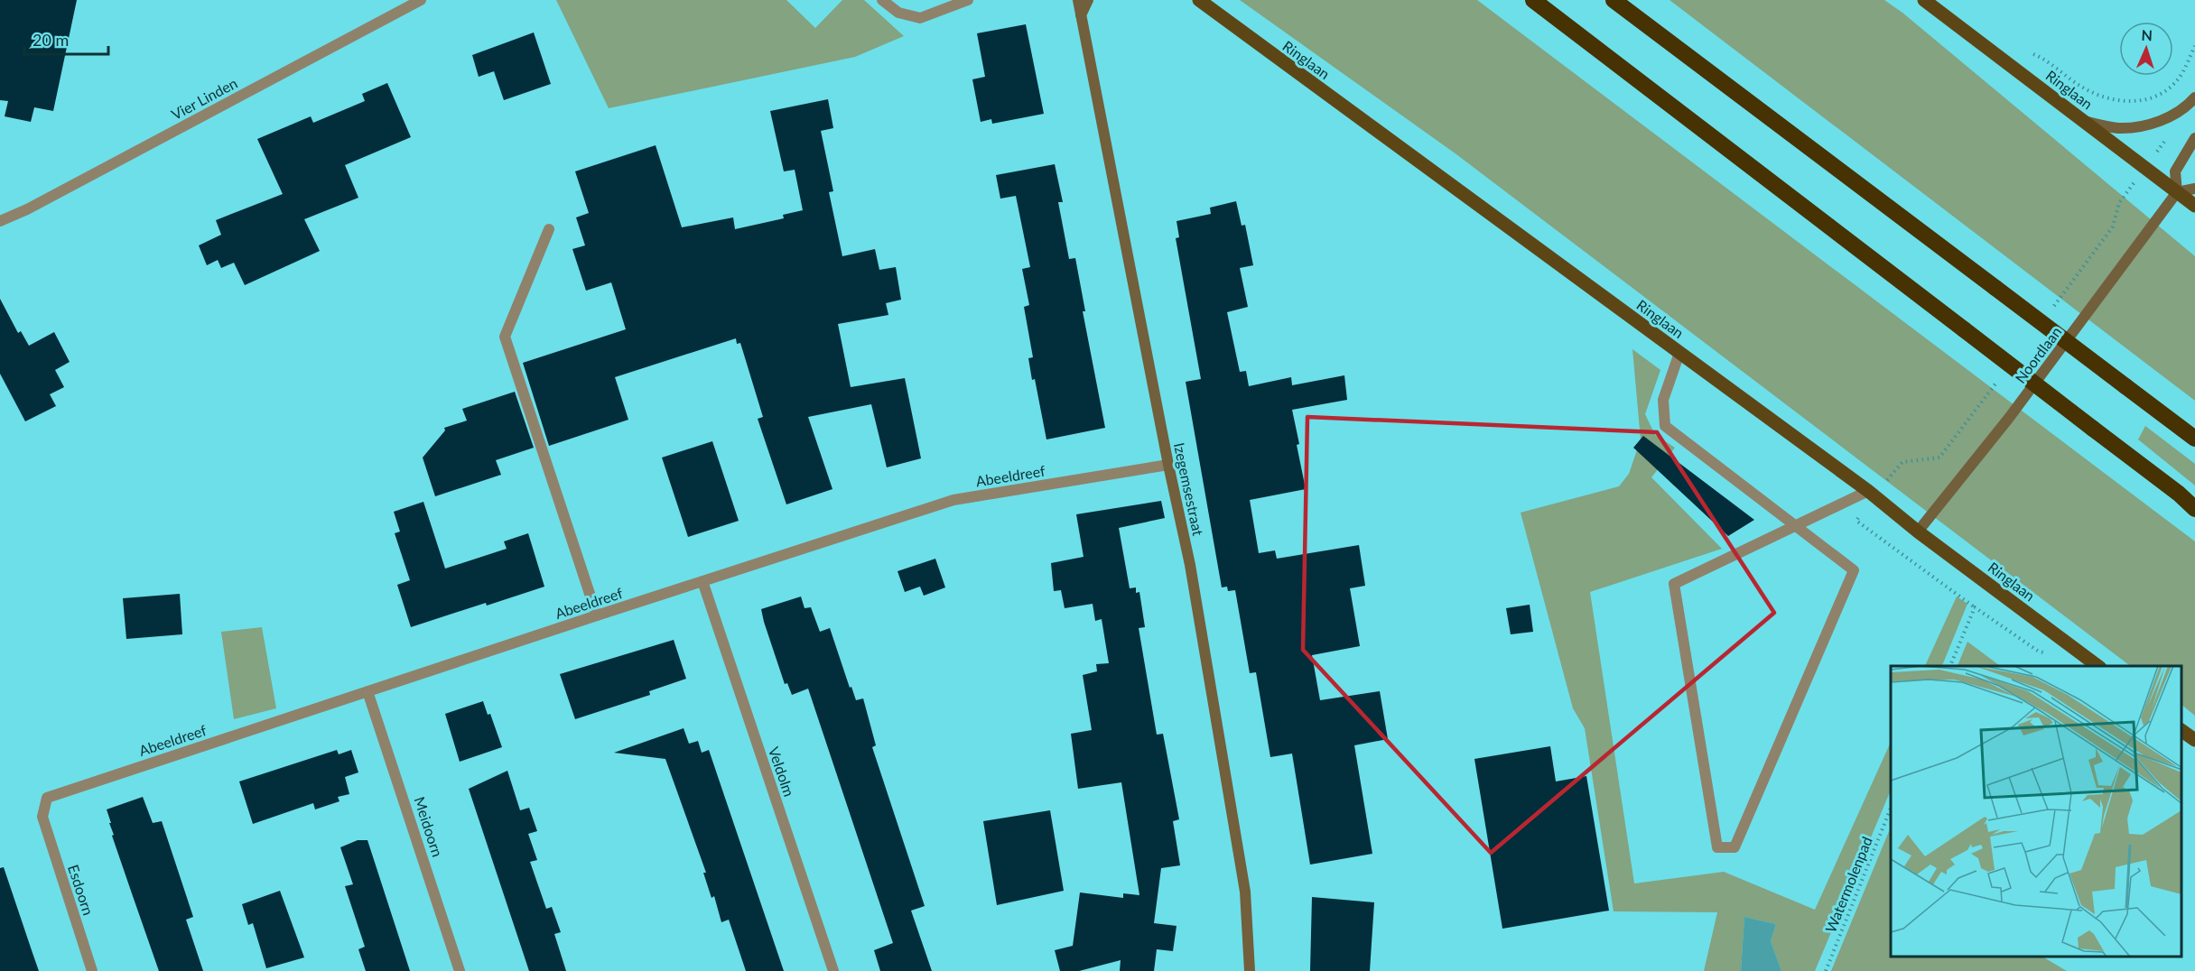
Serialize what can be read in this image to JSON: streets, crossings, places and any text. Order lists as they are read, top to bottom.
{
  "streets": {
    "main road": ["Ringlaan"],
    "street": [
      "Vier Linden",
      "Noordlaan",
      "Abeeldreef",
      "Izegemsestraat",
      "Veldolm",
      "Meidoorn",
      "Esdoorn"
    ],
    "path": ["Watermolenpad"]
  },
  "crossings": [
    ["Ringlaan", "Noordlaan"],
    ["Abeeldreef", "Izegemsestraat"],
    ["Abeeldreef", "Veldolm"],
    ["Abeeldreef", "Meidoorn"],
    ["Abeeldreef", "Esdoorn"]
  ],
  "scale_bar": "20 m",
  "north": "top"
}
